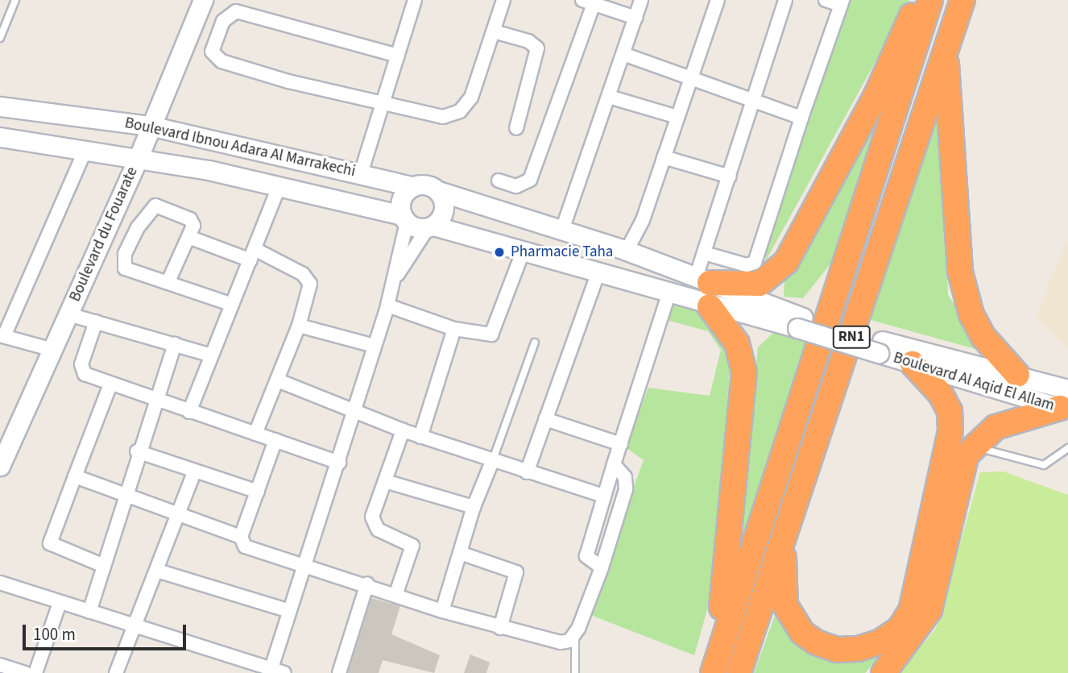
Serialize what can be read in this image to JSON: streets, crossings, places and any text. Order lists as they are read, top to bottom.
{
  "streets": {
    "highway": ["RN1"],
    "main road": ["Boulevard Ibnou Adara Al Marrakechi", "Boulevard du Fouarate", "Boulevard Al Aqid El Allam"]
  },
  "crossings": [
    ["Boulevard Ibnou Adara Al Marrakechi", "Boulevard du Fouarate"]
  ],
  "places": ["Pharmacie Taha"],
  "scale_bar": "100 m"
}
